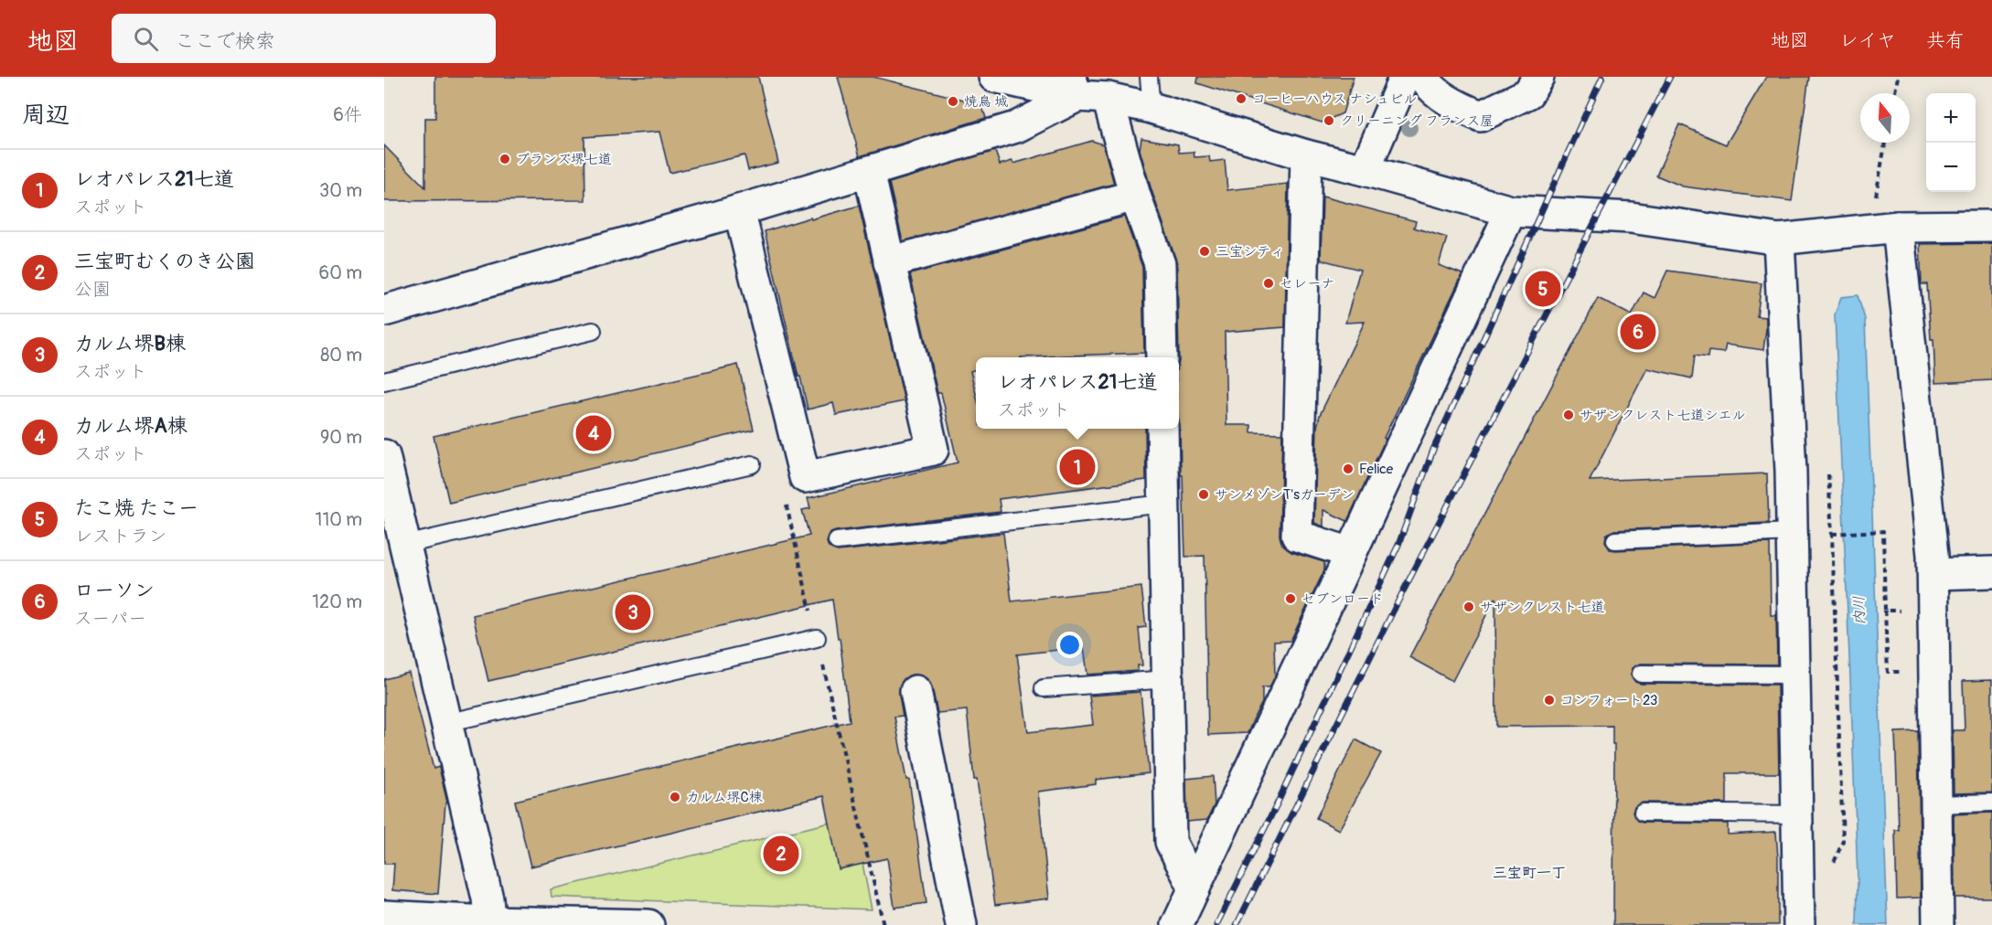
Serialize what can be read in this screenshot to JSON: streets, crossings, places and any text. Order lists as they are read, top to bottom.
{
  "districts": ["三宝町一丁"],
  "water": ["内川"],
  "places": [
    "コーヒーハウス ナシュビル",
    "焼鳥 城",
    "クリーニング フランス屋",
    "ブランズ堺七道",
    "三宝シティ",
    "セレーナ",
    "サザンクレスト七道シエル",
    "Felice",
    "サンメゾンT'sガーデン",
    "セブンロード",
    "サザンクレスト七道",
    "コンフォート23",
    "カルム堺C棟"
  ],
  "north": "top",
  "page": {
    "header": "地図",
    "search": "ここで検索",
    "nav": ["地図", "レイヤ", "共有"],
    "heading": ["周辺", "6件"],
    "map_buttons": ["+", "−"],
    "list": [
      {
        "mark": "1",
        "name": "レオパレス21七道",
        "note": "スポット",
        "value": "30 m"
      },
      {
        "mark": "2",
        "name": "三宝町むくのき公園",
        "note": "公園",
        "value": "60 m"
      },
      {
        "mark": "3",
        "name": "カルム堺B棟",
        "note": "スポット",
        "value": "80 m"
      },
      {
        "mark": "4",
        "name": "カルム堺A棟",
        "note": "スポット",
        "value": "90 m"
      },
      {
        "mark": "5",
        "name": "たこ焼 たこー",
        "note": "レストラン",
        "value": "110 m"
      },
      {
        "mark": "6",
        "name": "ローソン",
        "note": "スーパー",
        "value": "120 m"
      }
    ],
    "pins": [
      "5",
      "6",
      "4",
      "1",
      "3",
      "2"
    ],
    "popup": ["レオパレス21七道", "スポット"]
  }
}
